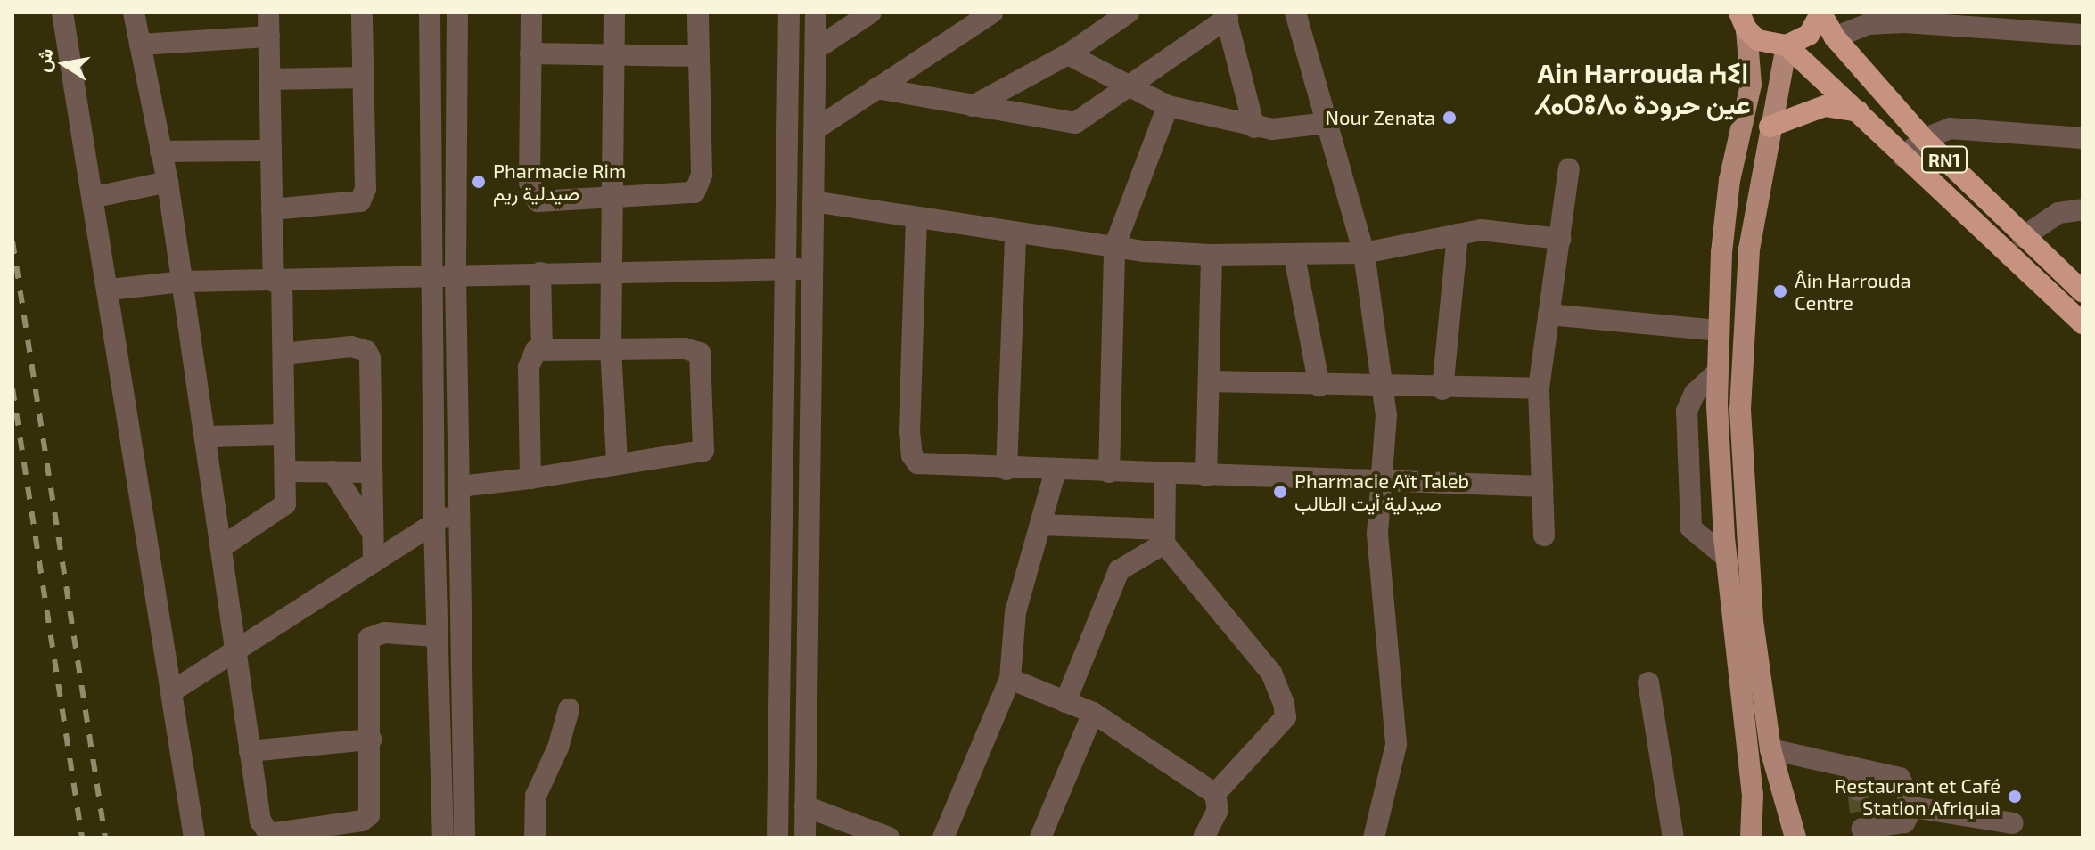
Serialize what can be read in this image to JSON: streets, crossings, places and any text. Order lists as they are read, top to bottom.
{
  "streets": {
    "highway": ["RN1"]
  },
  "districts": ["Ain Harrouda ⵄⵉⵏ ⵃⴰⵔⵓⴷⴰ عين حرودة"],
  "places": [
    "Nour Zenata",
    "Pharmacie Rim صيدلية ريم",
    "Âin Harrouda Centre",
    "Pharmacie Aït Taleb صيدلية أيت الطالب",
    "Restaurant et Café Station Afriquia"
  ],
  "north": "left"
}
